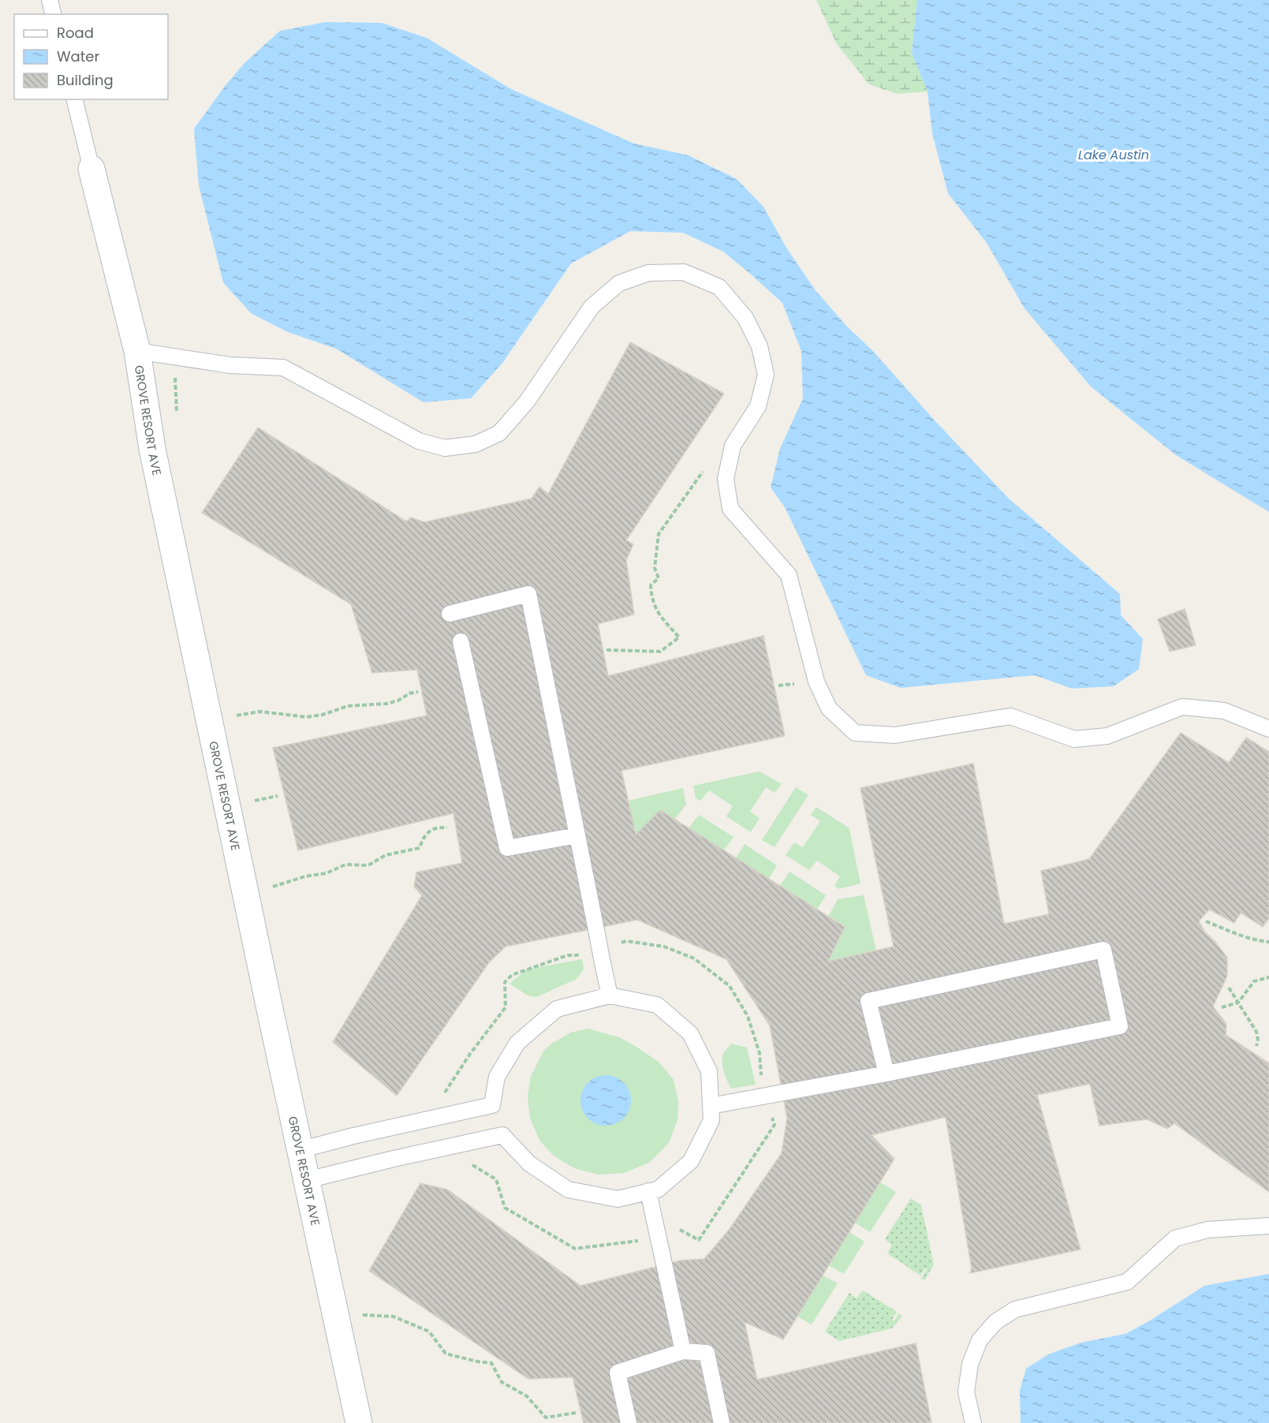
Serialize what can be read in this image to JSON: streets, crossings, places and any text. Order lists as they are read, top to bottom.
{
  "streets": {
    "street": ["GROVE RESORT AVE"]
  },
  "water": ["Lake Austin"],
  "legend": ["Road", "Water", "Building"]
}
